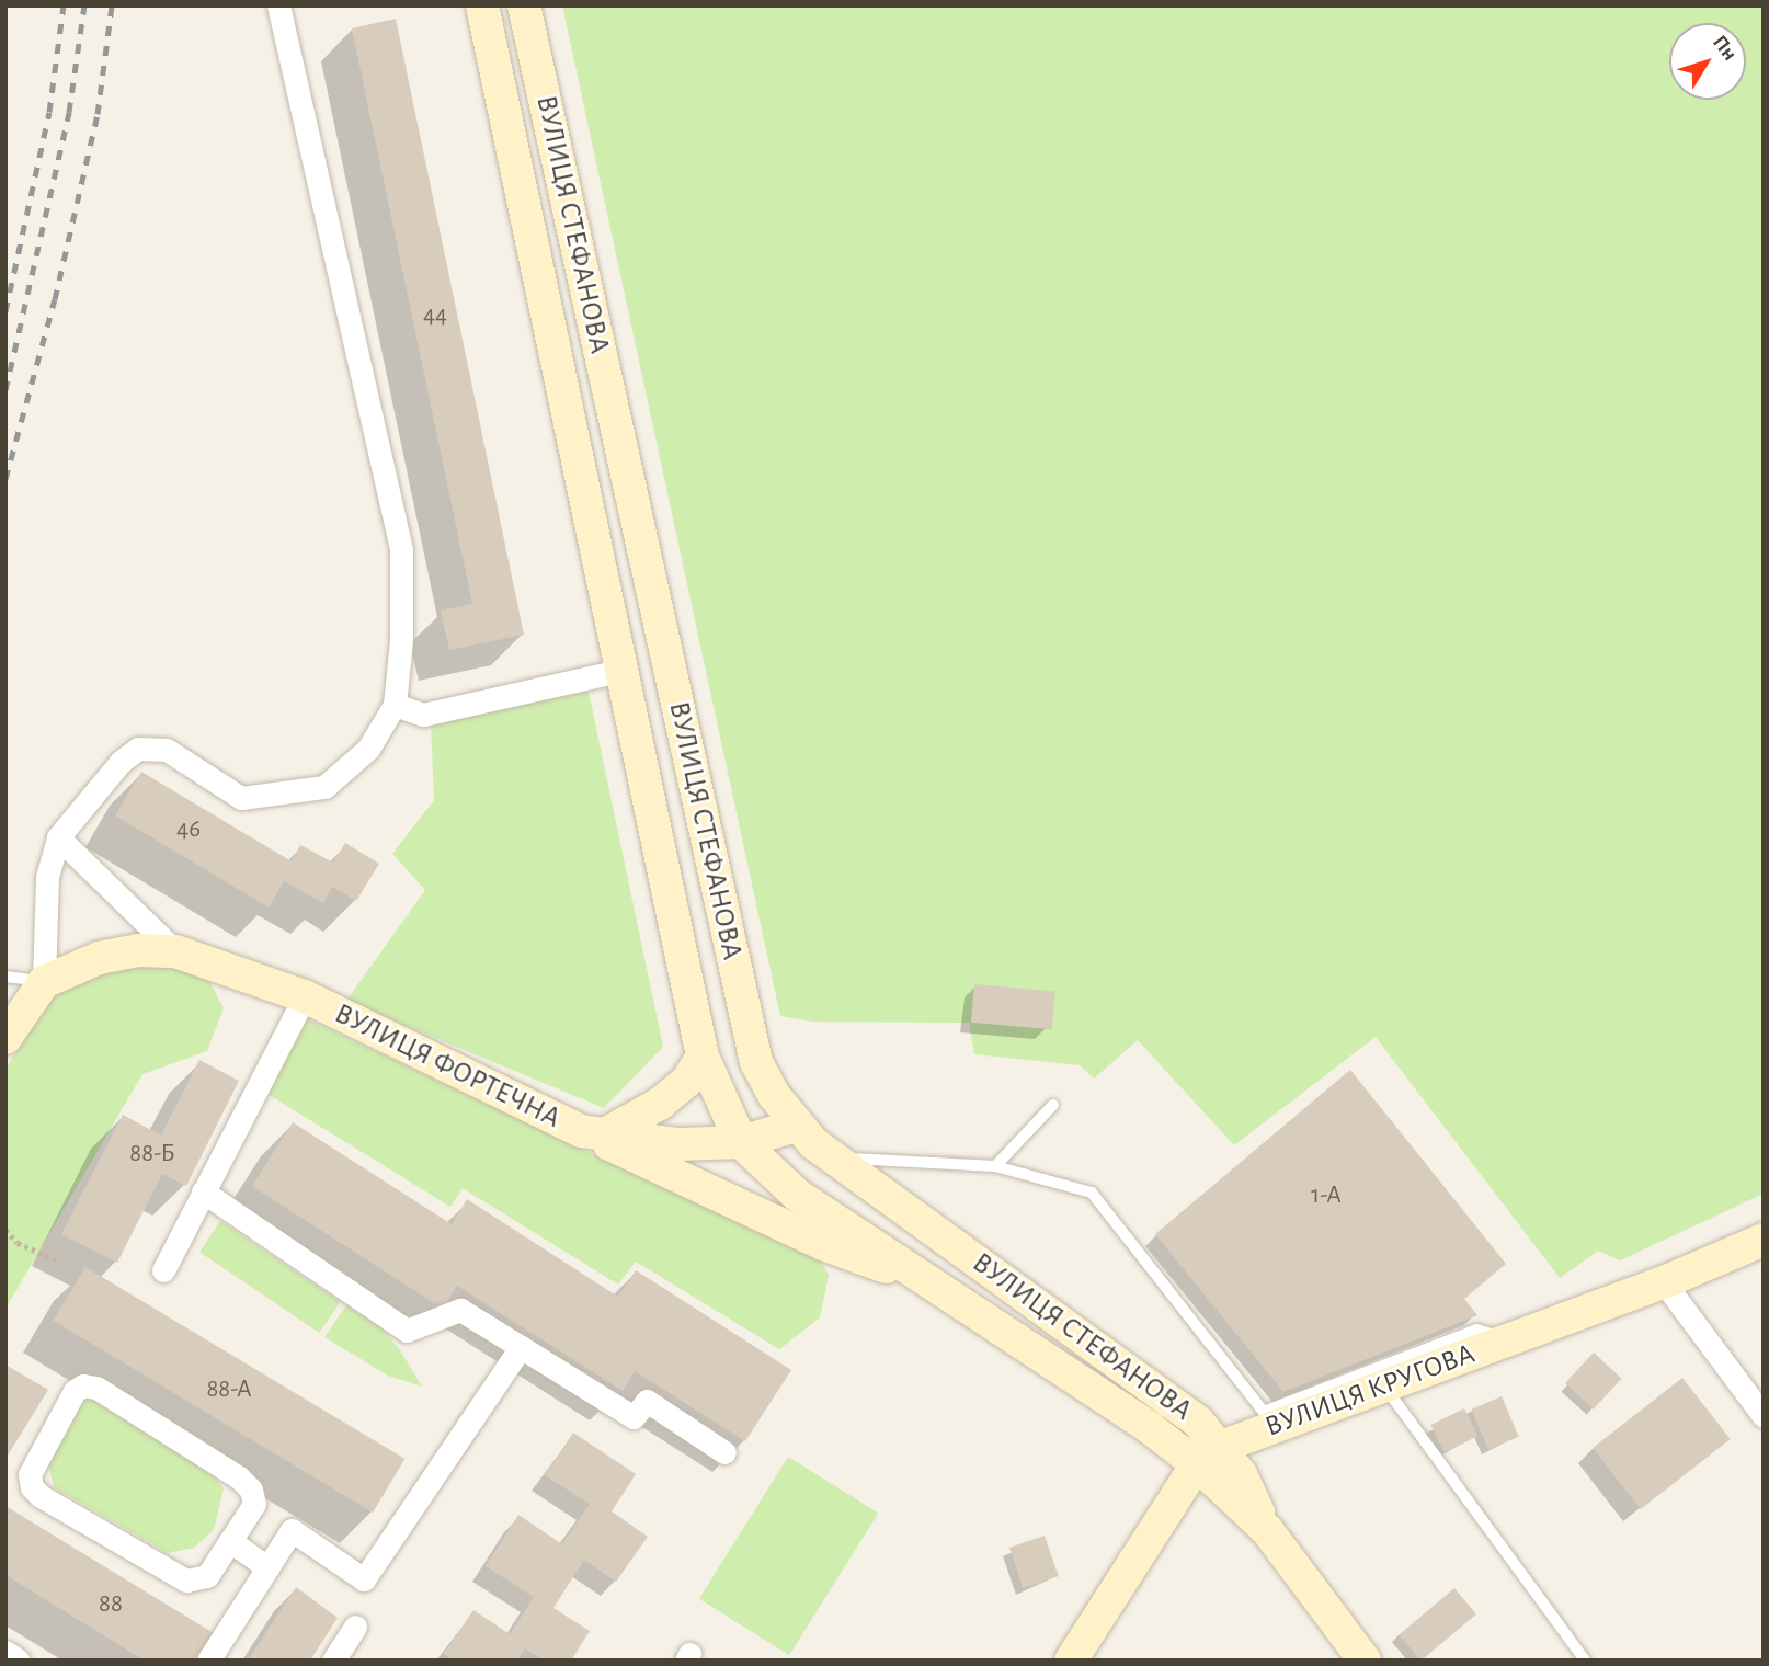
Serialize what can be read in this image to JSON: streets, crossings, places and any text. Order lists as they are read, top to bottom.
{
  "streets": {
    "main road": ["ВУЛИЦЯ СТЕФАНОВА", "ВУЛИЦЯ ФОРТЕЧНА", "ВУЛИЦЯ КРУГОВА"]
  },
  "crossings": [
    ["ВУЛИЦЯ СТЕФАНОВА", "ВУЛИЦЯ ФОРТЕЧНА"],
    ["ВУЛИЦЯ СТЕФАНОВА", "ВУЛИЦЯ КРУГОВА"]
  ],
  "house_numbers": [
    "44",
    "46",
    "88-Б",
    "1-А",
    "88-А",
    "88"
  ],
  "north": "top right"
}
